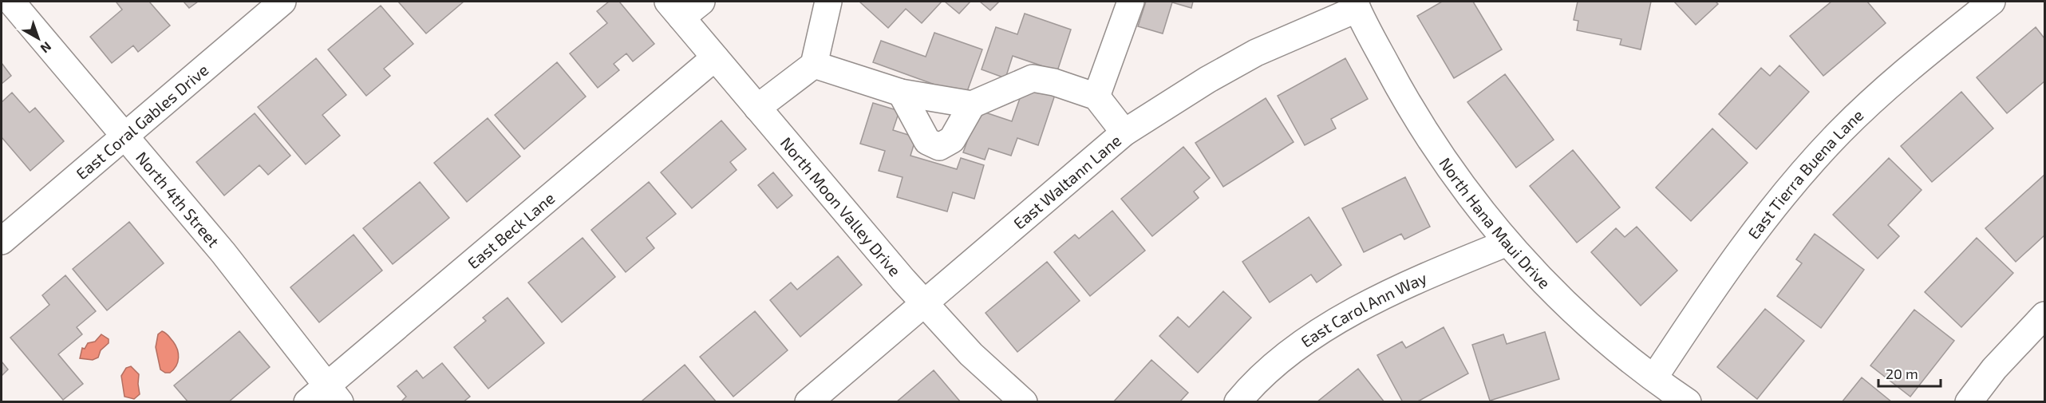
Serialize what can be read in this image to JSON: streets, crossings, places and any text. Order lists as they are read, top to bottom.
{
  "streets": {
    "street": [
      "East Coral Gables Drive",
      "East Tierra Buena Lane",
      "East Waltann Lane",
      "North 4th Street",
      "North Moon Valley Drive",
      "North Hana Maui Drive",
      "East Beck Lane",
      "East Carol Ann Way"
    ]
  },
  "crossings": [
    ["East Coral Gables Drive", "North 4th Street"],
    ["East Tierra Buena Lane", "North Hana Maui Drive"],
    ["East Waltann Lane", "North Moon Valley Drive"],
    ["East Waltann Lane", "North Hana Maui Drive"],
    ["North 4th Street", "East Beck Lane"],
    ["North Moon Valley Drive", "East Beck Lane"],
    ["North Hana Maui Drive", "East Carol Ann Way"]
  ],
  "scale_bar": "20 m",
  "north": "bottom right"
}
